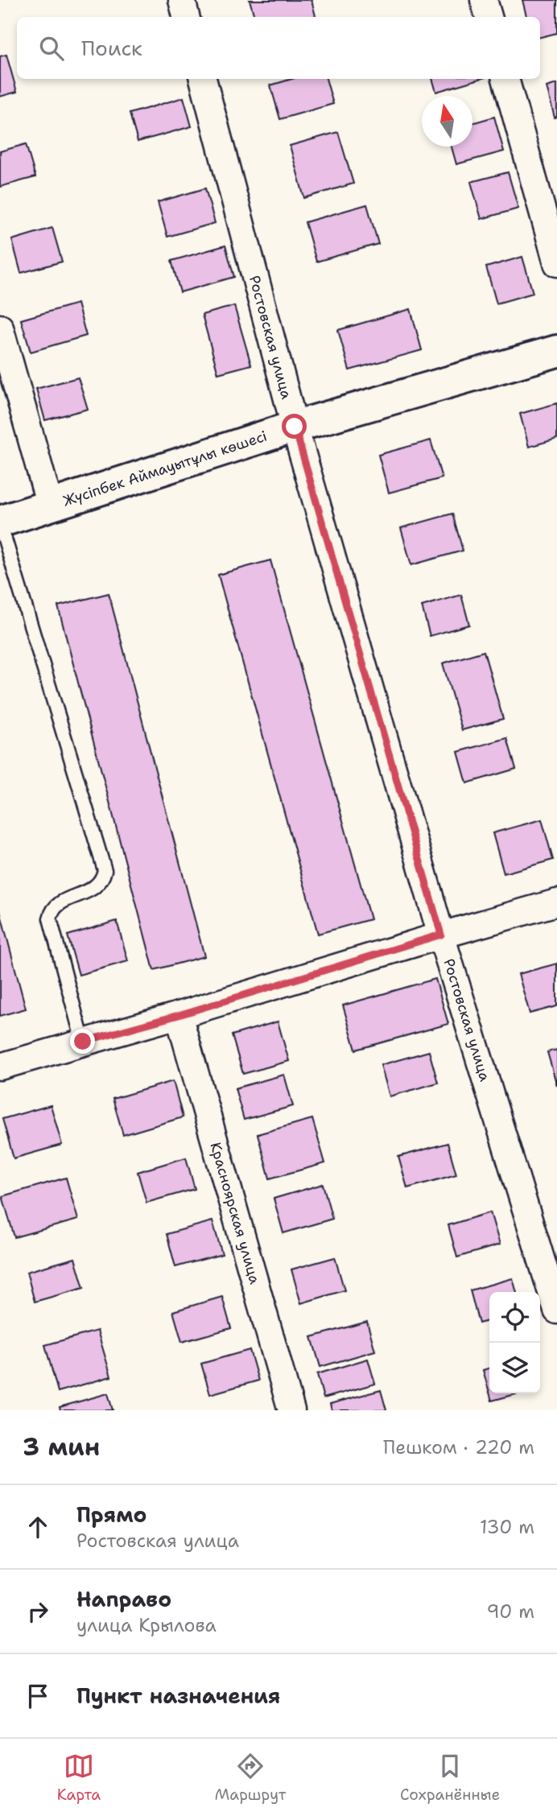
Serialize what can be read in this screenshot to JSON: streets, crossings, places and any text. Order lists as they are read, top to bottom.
{
  "streets": {
    "street": ["Ростовская улица", "Жүсіпбек Аймауытұлы көшесі", "Красноярская улица"]
  },
  "crossings": [
    ["Ростовская улица", "Жүсіпбек Аймауытұлы көшесі"]
  ],
  "north": "top",
  "page": {
    "search": "Поиск",
    "heading": ["3 мин", "Пешком · 220 m"],
    "list": [
      ["Прямо", "Ростовская улица", "130 m"],
      ["Направо", "улица Крылова", "90 m"],
      "Пункт назначения"
    ],
    "nav": ["Карта", "Маршрут", "Сохранённые"]
  }
}
